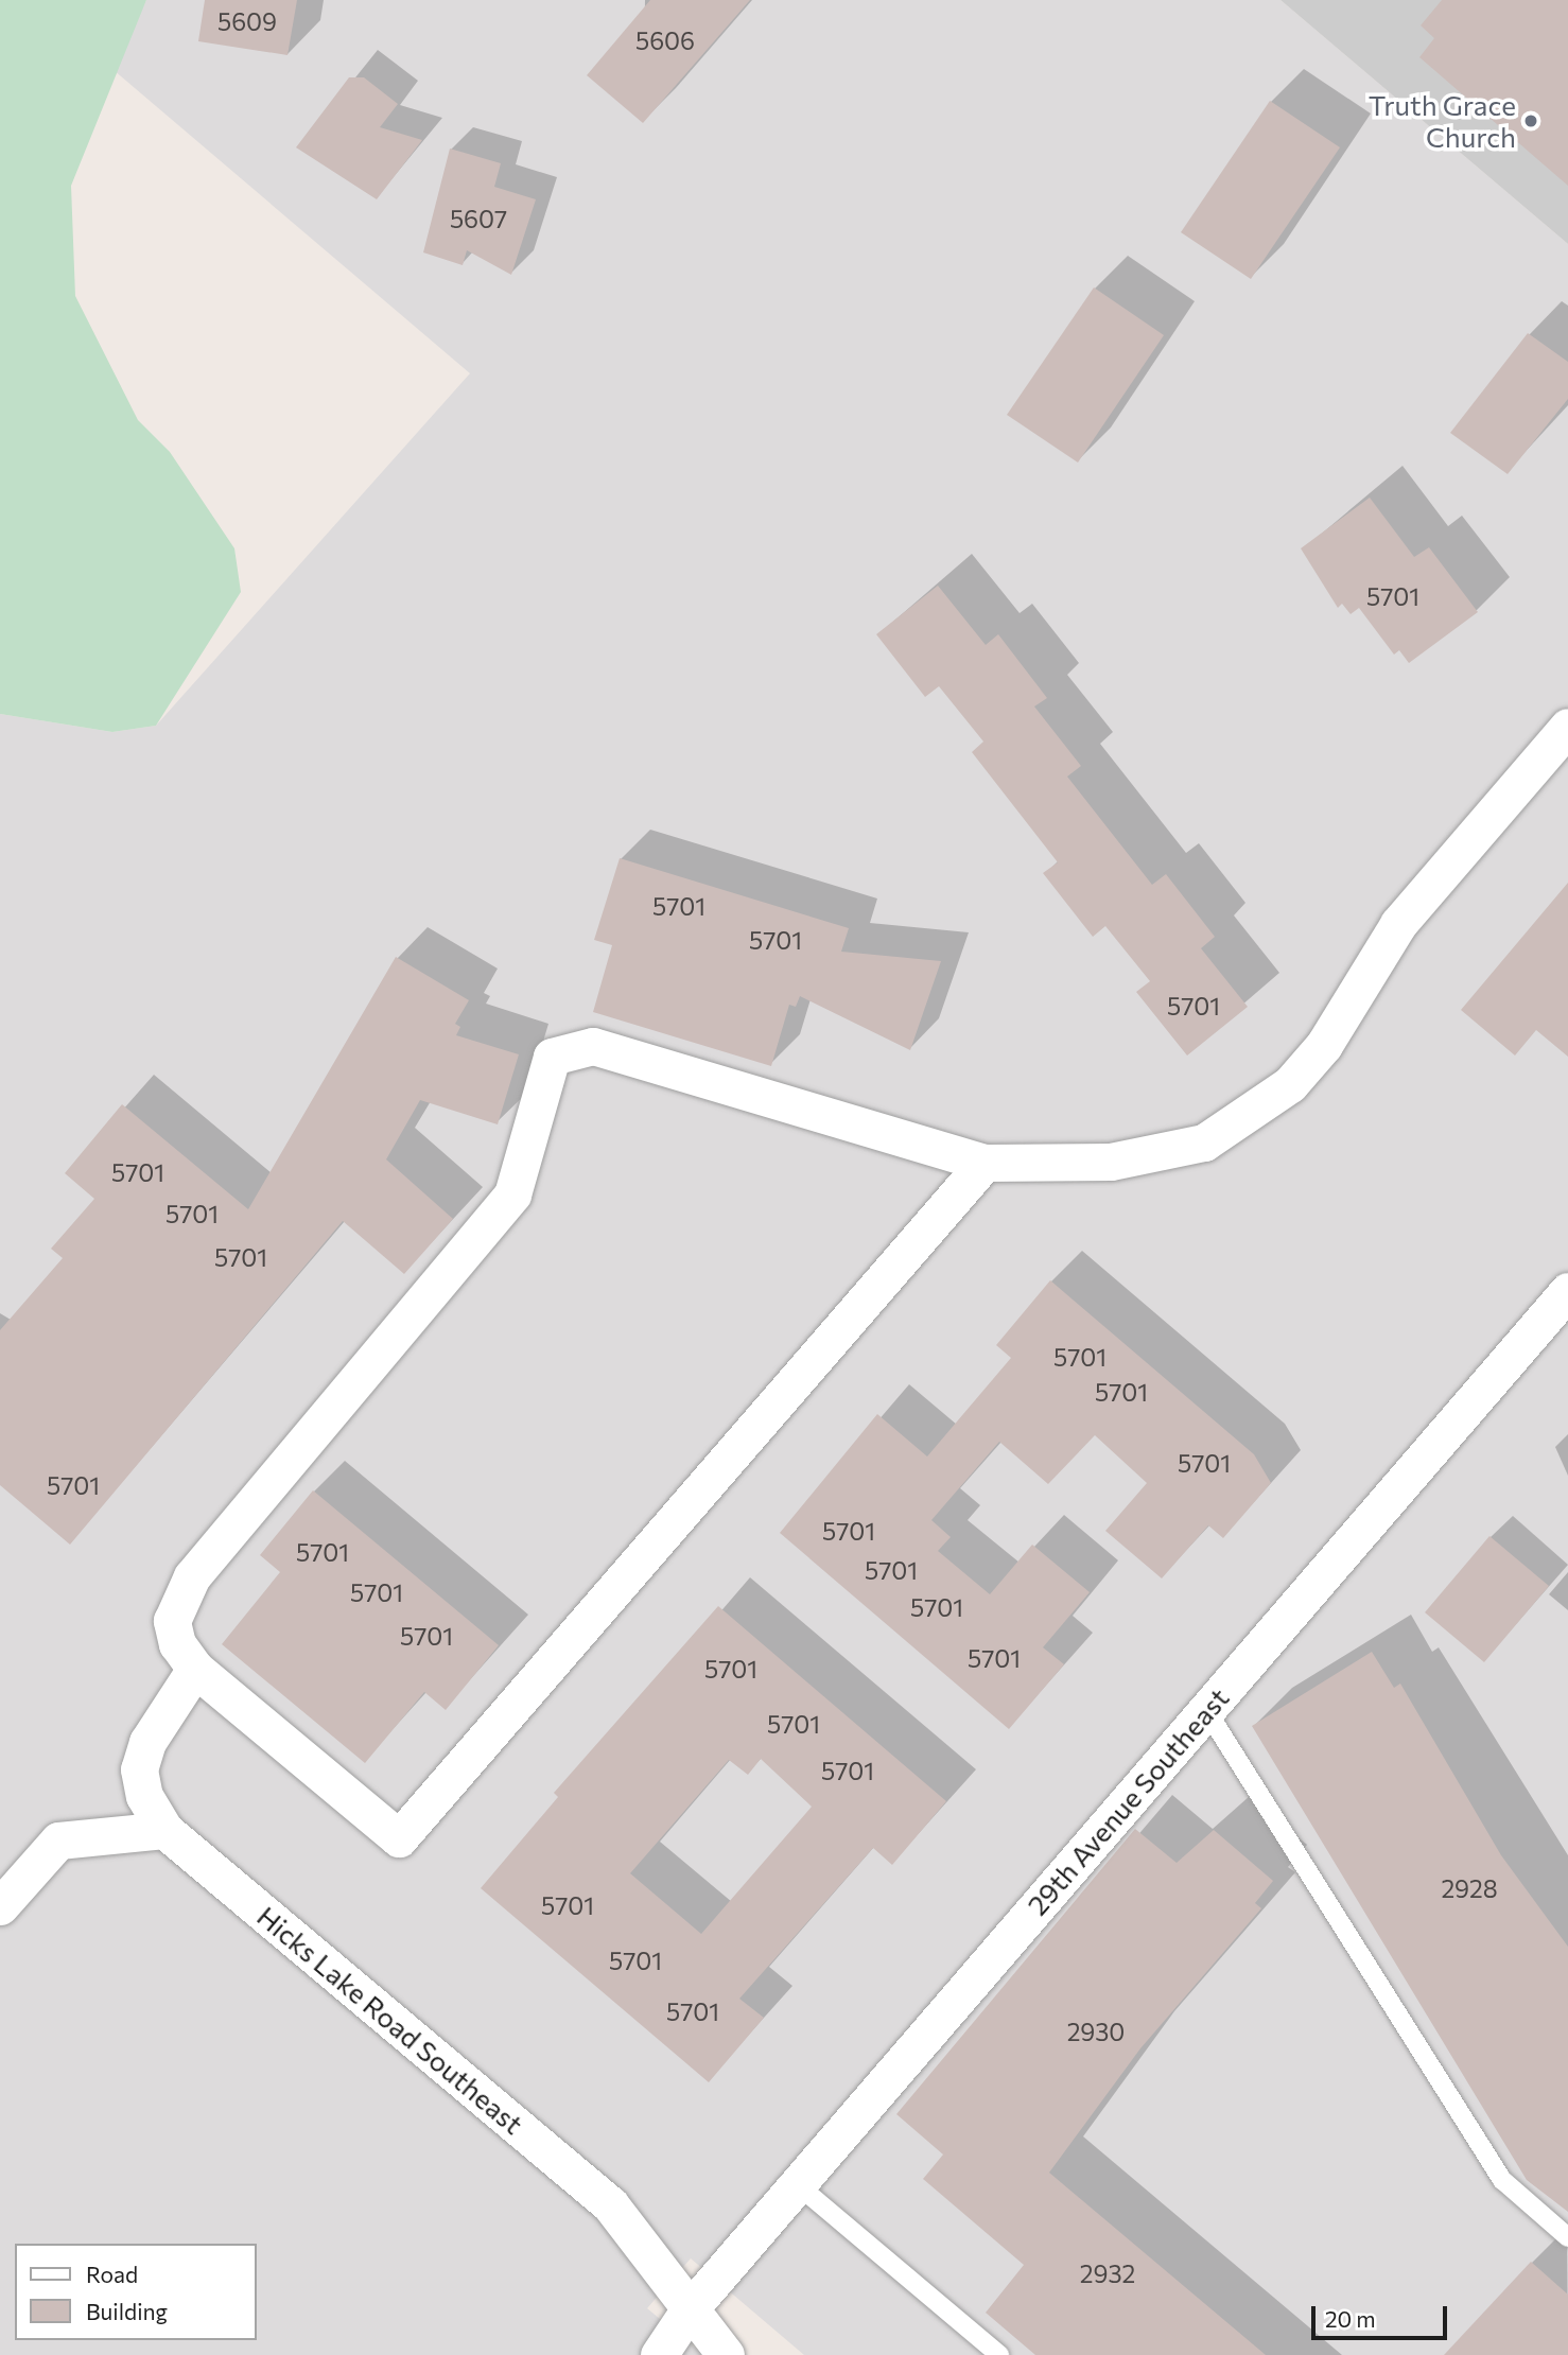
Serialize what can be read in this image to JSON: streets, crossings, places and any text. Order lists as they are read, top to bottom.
{
  "streets": {
    "street": ["29th Avenue Southeast", "Hicks Lake Road Southeast"]
  },
  "crossings": [
    ["29th Avenue Southeast", "Hicks Lake Road Southeast"]
  ],
  "places": ["Truth Grace Church"],
  "house_numbers": [
    "5609",
    "5606",
    "5607",
    "5701",
    "5701",
    "5701",
    "5701",
    "5701",
    "5701",
    "5701",
    "5701",
    "5701",
    "5701",
    "5701",
    "5701",
    "5701",
    "5701",
    "5701",
    "5701",
    "5701",
    "5701",
    "5701",
    "5701",
    "5701",
    "2928",
    "5701",
    "5701",
    "5701",
    "2930",
    "2932"
  ],
  "legend": ["Road", "Building"],
  "scale_bar": "20 m"
}
